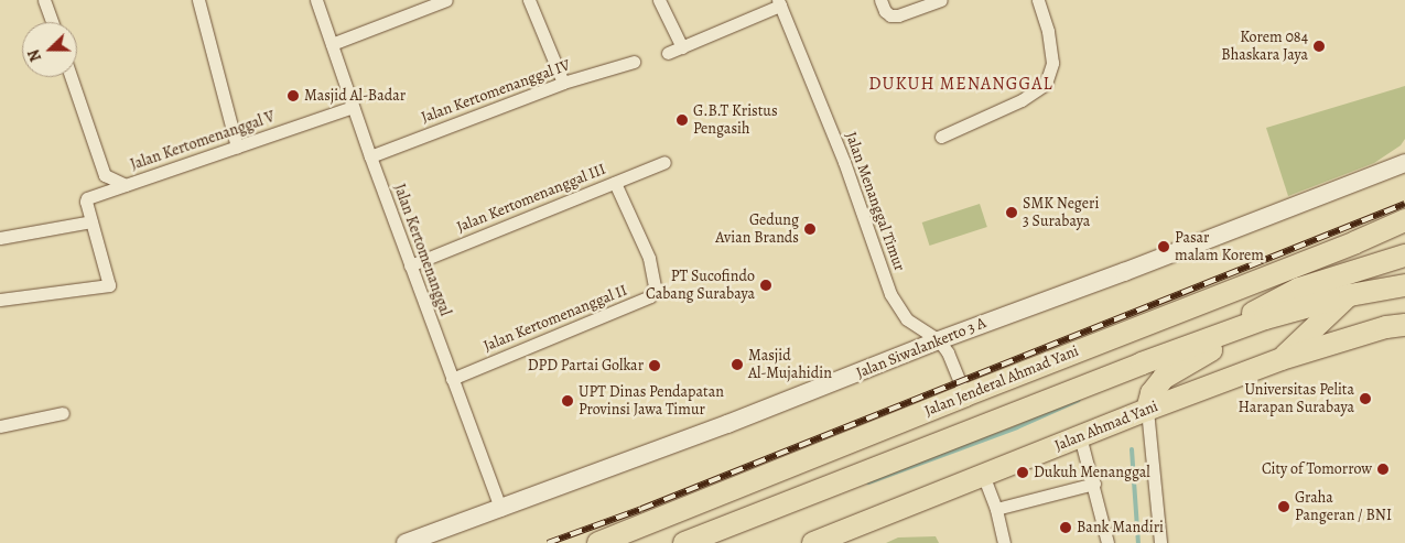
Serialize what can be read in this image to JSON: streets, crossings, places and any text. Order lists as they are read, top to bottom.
{
  "streets": {
    "highway": ["Jalan Jenderal Ahmad Yani", "Jalan Ahmad Yani"],
    "main road": ["Jalan Siwalankerto 3 A"],
    "street": [
      "Jalan Kertomenanggal IV",
      "Jalan Kertomenanggal V",
      "Jalan Kertomenanggal III",
      "Jalan Menanggal Timur",
      "Jalan Kertomenanggal",
      "Jalan Kertomenanggal II"
    ]
  },
  "crossings": [
    ["Jalan Kertomenanggal IV", "Jalan Kertomenanggal"],
    ["Jalan Kertomenanggal V", "Jalan Kertomenanggal"],
    ["Jalan Kertomenanggal III", "Jalan Kertomenanggal"],
    ["Jalan Kertomenanggal III", "Jalan Kertomenanggal II"],
    ["Jalan Menanggal Timur", "Jalan Siwalankerto 3 A"],
    ["Jalan Menanggal Timur", "Jalan Jenderal Ahmad Yani"],
    ["Jalan Kertomenanggal", "Jalan Kertomenanggal II"],
    ["Jalan Kertomenanggal", "Jalan Siwalankerto 3 A"]
  ],
  "districts": ["DUKUH MENANGGAL"],
  "places": [
    "Korem 084 Bhaskara Jaya",
    "Masjid Al-Badar",
    "G.B.T Kristus Pengasih",
    "SMK Negeri 3 Surabaya",
    "Gedung Avian Brands",
    "Pasar malam Korem",
    "PT Sucofindo Cabang Surabaya",
    "Masjid Al-Mujahidin",
    "DPD Partai Golkar",
    "Universitas Pelita Harapan Surabaya",
    "UPT Dinas Pendapatan Provinsi Jawa Timur",
    "City of Tomorrow",
    "Dukuh Menanggal",
    "Graha Pangeran / BNI",
    "Bank Mandiri"
  ],
  "north": "left"
}
